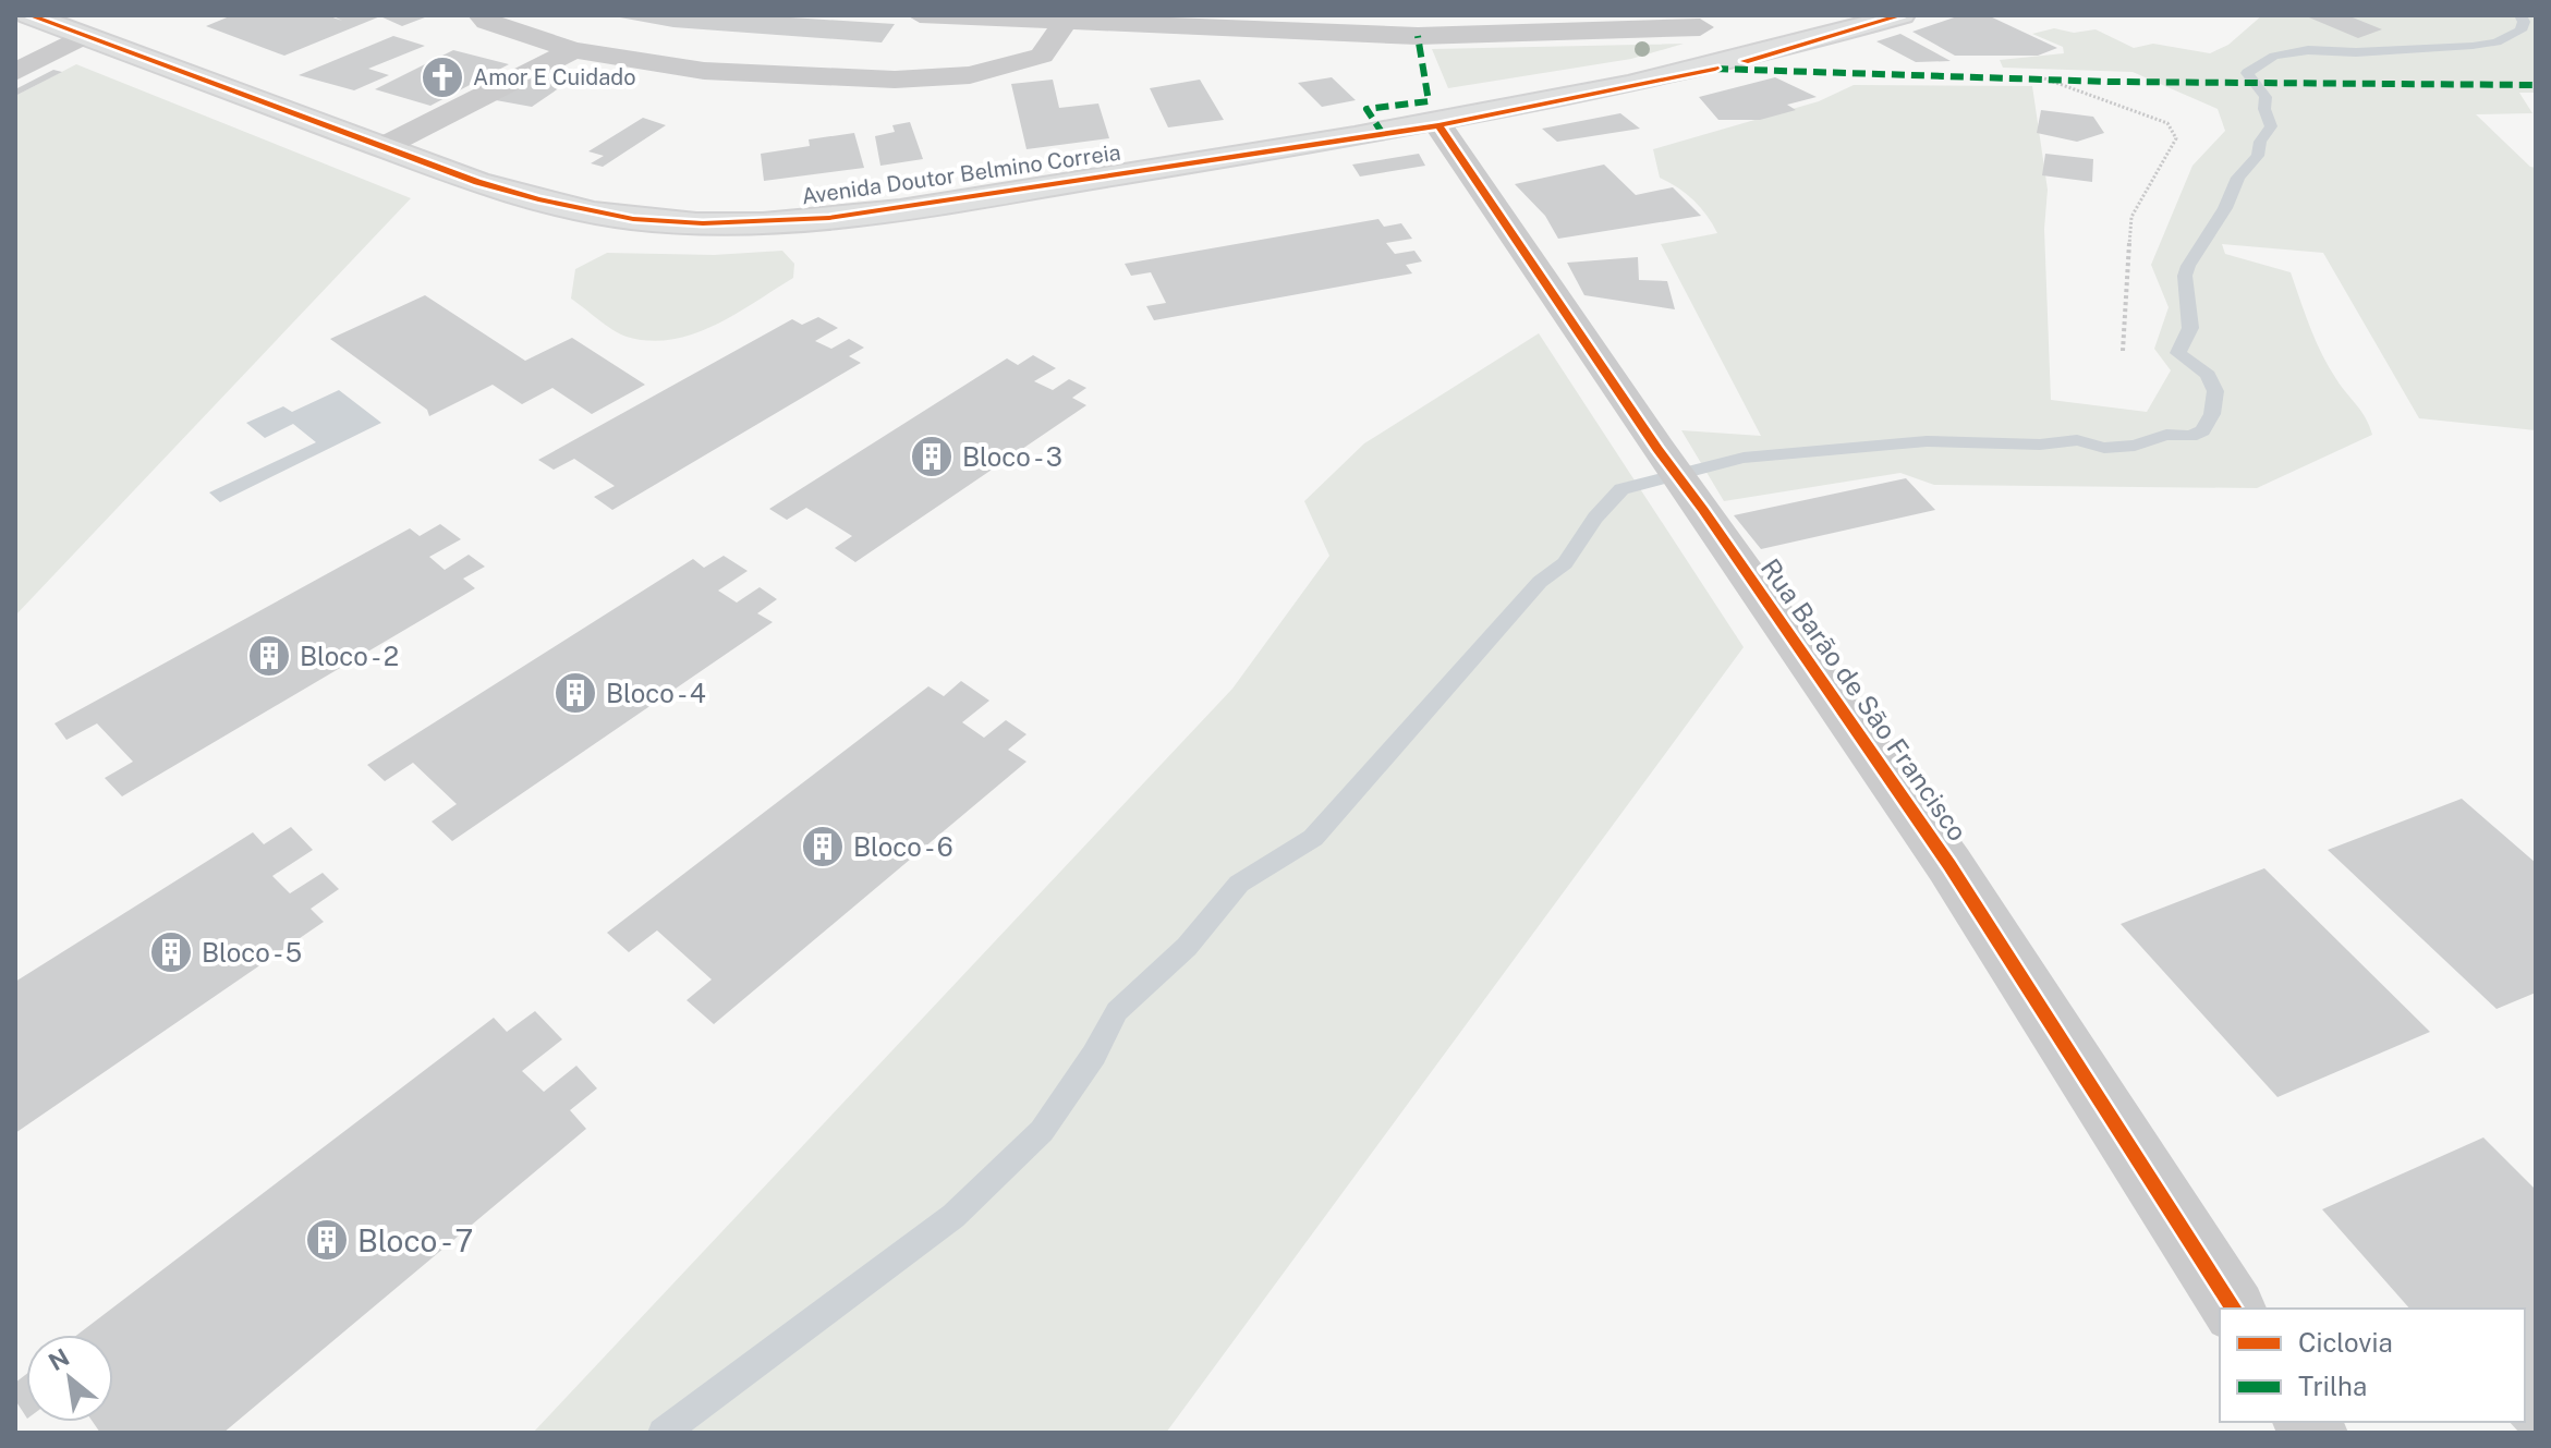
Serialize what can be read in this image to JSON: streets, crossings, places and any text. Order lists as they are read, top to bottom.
{
  "streets": {
    "main road": ["Avenida Doutor Belmino Correia"],
    "street": ["Rua Barão de São Francisco"]
  },
  "crossings": [
    ["Avenida Doutor Belmino Correia", "Rua Barão de São Francisco"]
  ],
  "places": {
    "church": ["Amor E Cuidado"],
    "building": [
      "Bloco - 3",
      "Bloco - 2",
      "Bloco - 4",
      "Bloco - 6",
      "Bloco - 5",
      "Bloco - 7"
    ]
  },
  "legend": ["Ciclovia", "Trilha"],
  "north": "top left"
}
